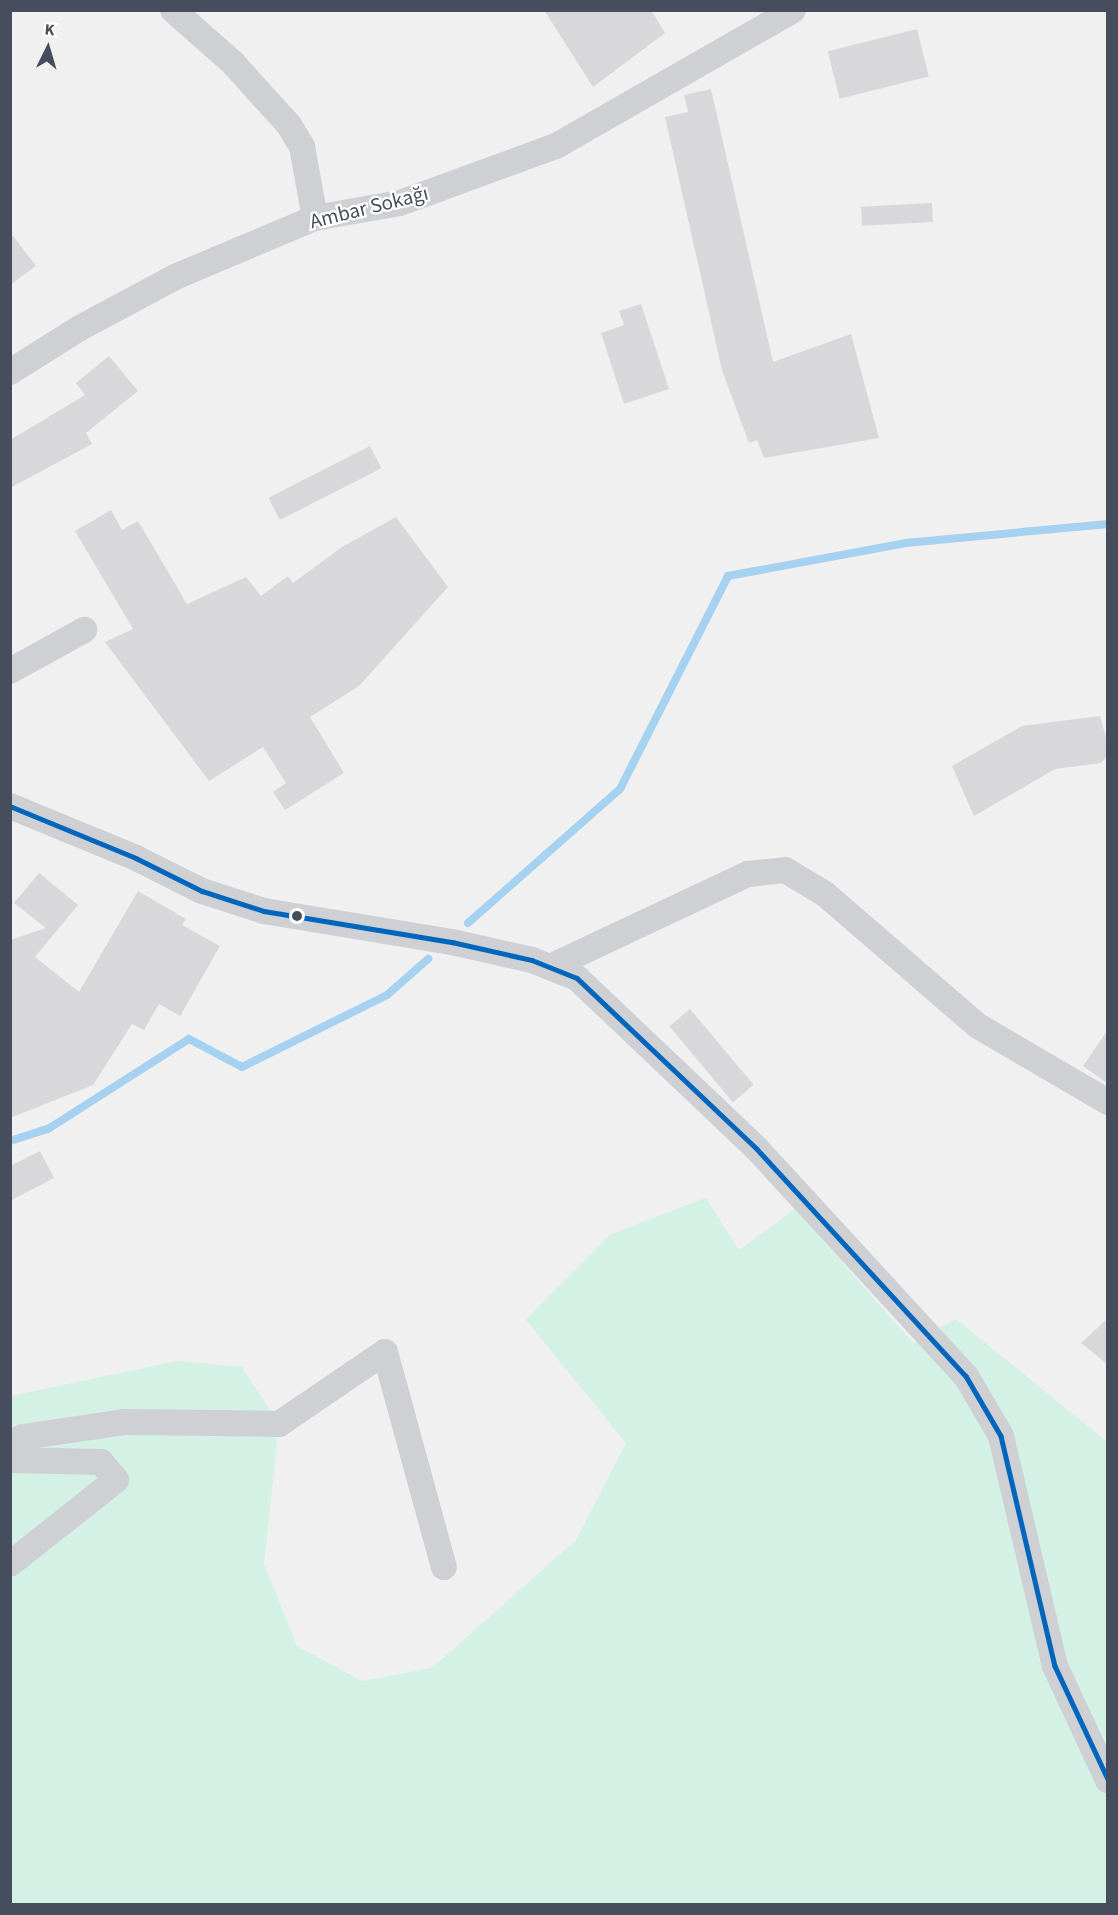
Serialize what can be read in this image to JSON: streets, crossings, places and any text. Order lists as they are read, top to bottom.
{
  "streets": {
    "street": ["Ambar Sokağı"]
  },
  "north": "top"
}
